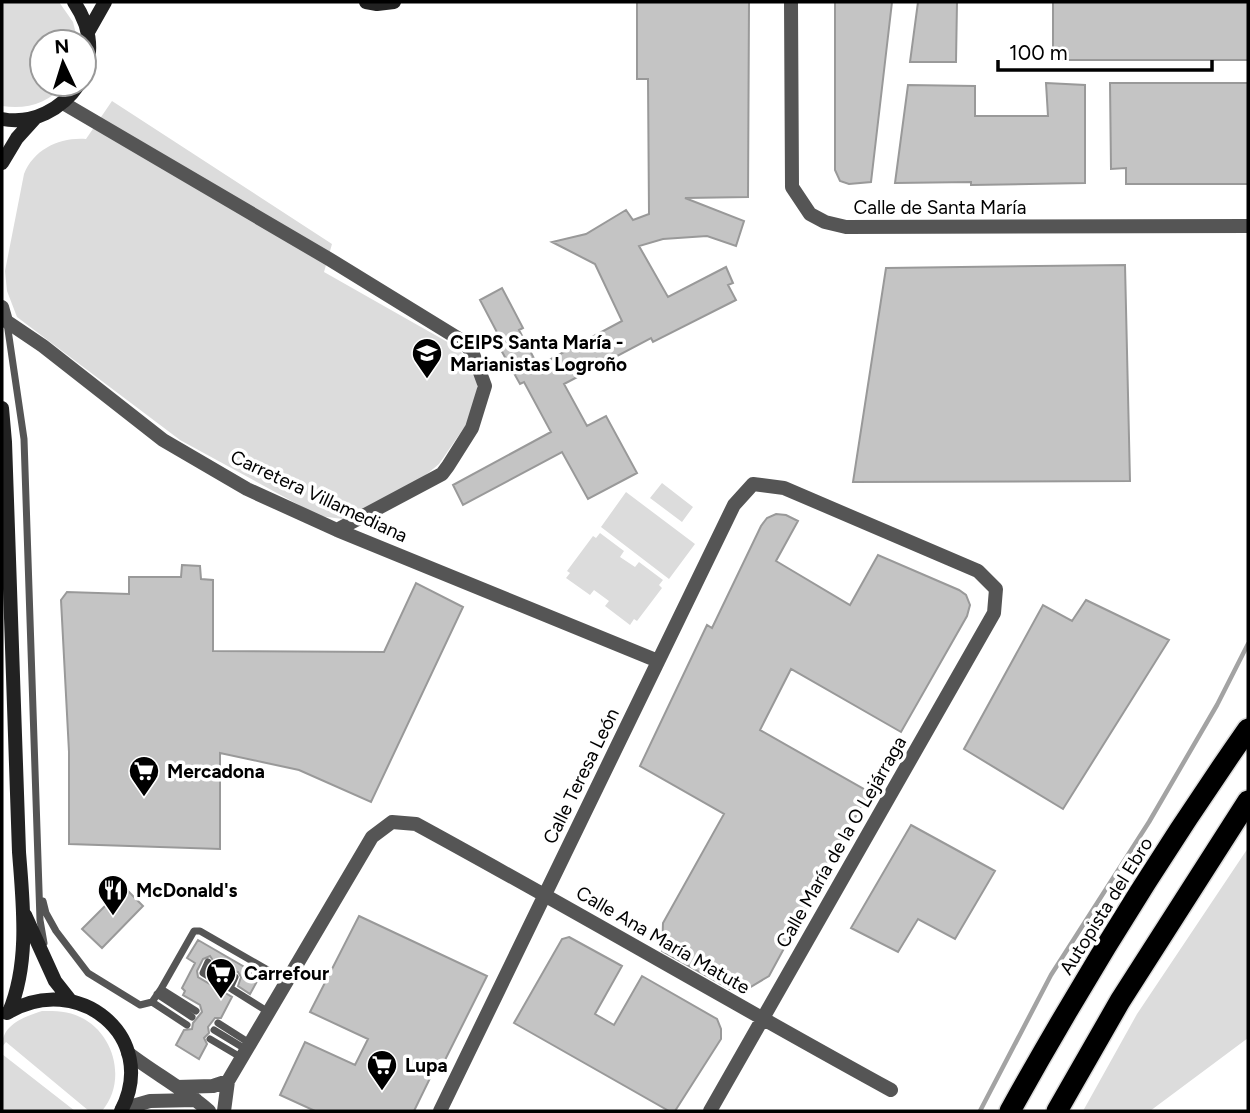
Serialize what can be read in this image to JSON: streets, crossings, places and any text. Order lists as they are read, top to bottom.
{
  "streets": {
    "highway": ["Autopista del Ebro"],
    "street": [
      "Calle de Santa María",
      "Carretera Villamediana",
      "Calle Teresa León",
      "Calle María de la O Lejárraga",
      "Calle Ana María Matute"
    ]
  },
  "crossings": [
    ["Carretera Villamediana", "Calle Teresa León"],
    ["Calle Teresa León", "Calle María de la O Lejárraga"],
    ["Calle Teresa León", "Calle Ana María Matute"],
    ["Calle María de la O Lejárraga", "Calle Ana María Matute"]
  ],
  "places": {
    "school or university": ["CEIPS Santa María - Marianistas Logroño"],
    "supermarket": ["Mercadona", "Carrefour", "Lupa"],
    "restaurant": ["McDonald's"]
  },
  "scale_bar": "100 m",
  "north": "top"
}
